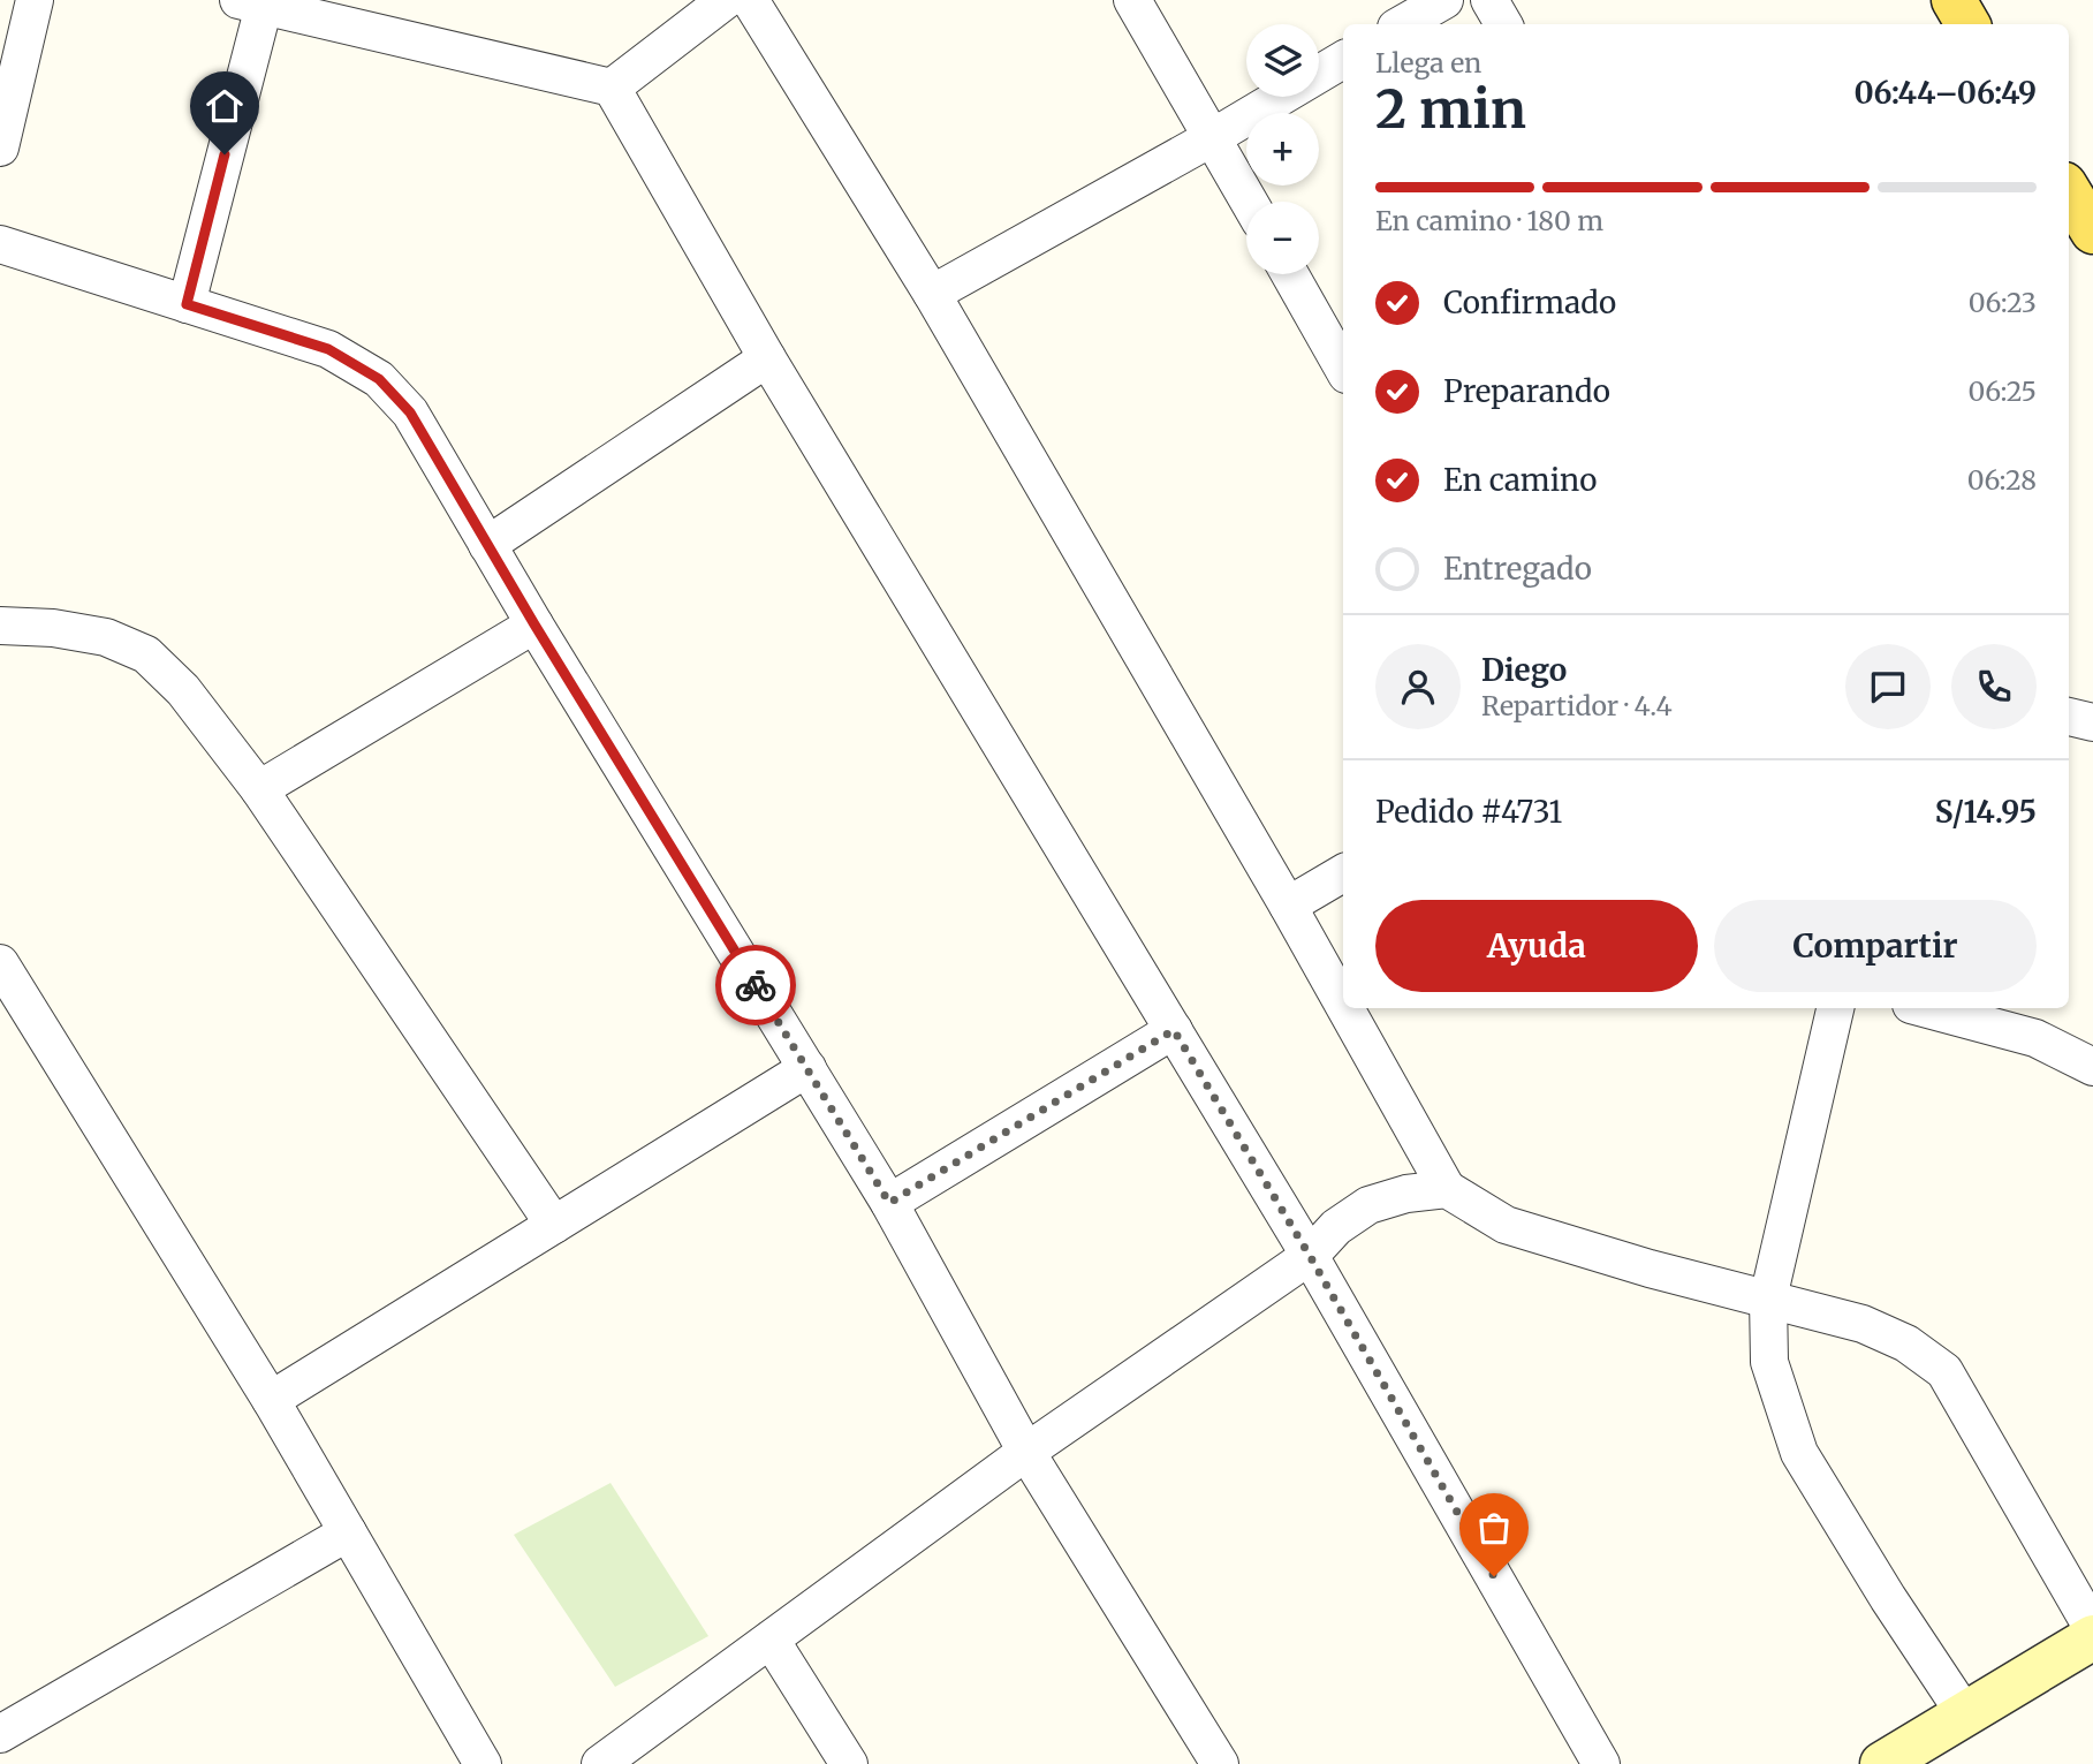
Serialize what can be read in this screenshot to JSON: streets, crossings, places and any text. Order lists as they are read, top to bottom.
{
  "page": {
    "map_buttons": ["+", "−"],
    "heading": ["2 min", "Llega en", "06:44–06:49"],
    "panel": [
      "Diego",
      "Repartidor · 4.4",
      "Pedido #4731",
      "S/14.95"
    ],
    "bar": "En camino · 180 m",
    "list": [
      ["Confirmado", "06:23"],
      ["Preparando", "06:25"],
      ["En camino", "06:28"],
      "Entregado"
    ],
    "buttons": ["Ayuda", "Compartir"]
  }
}
